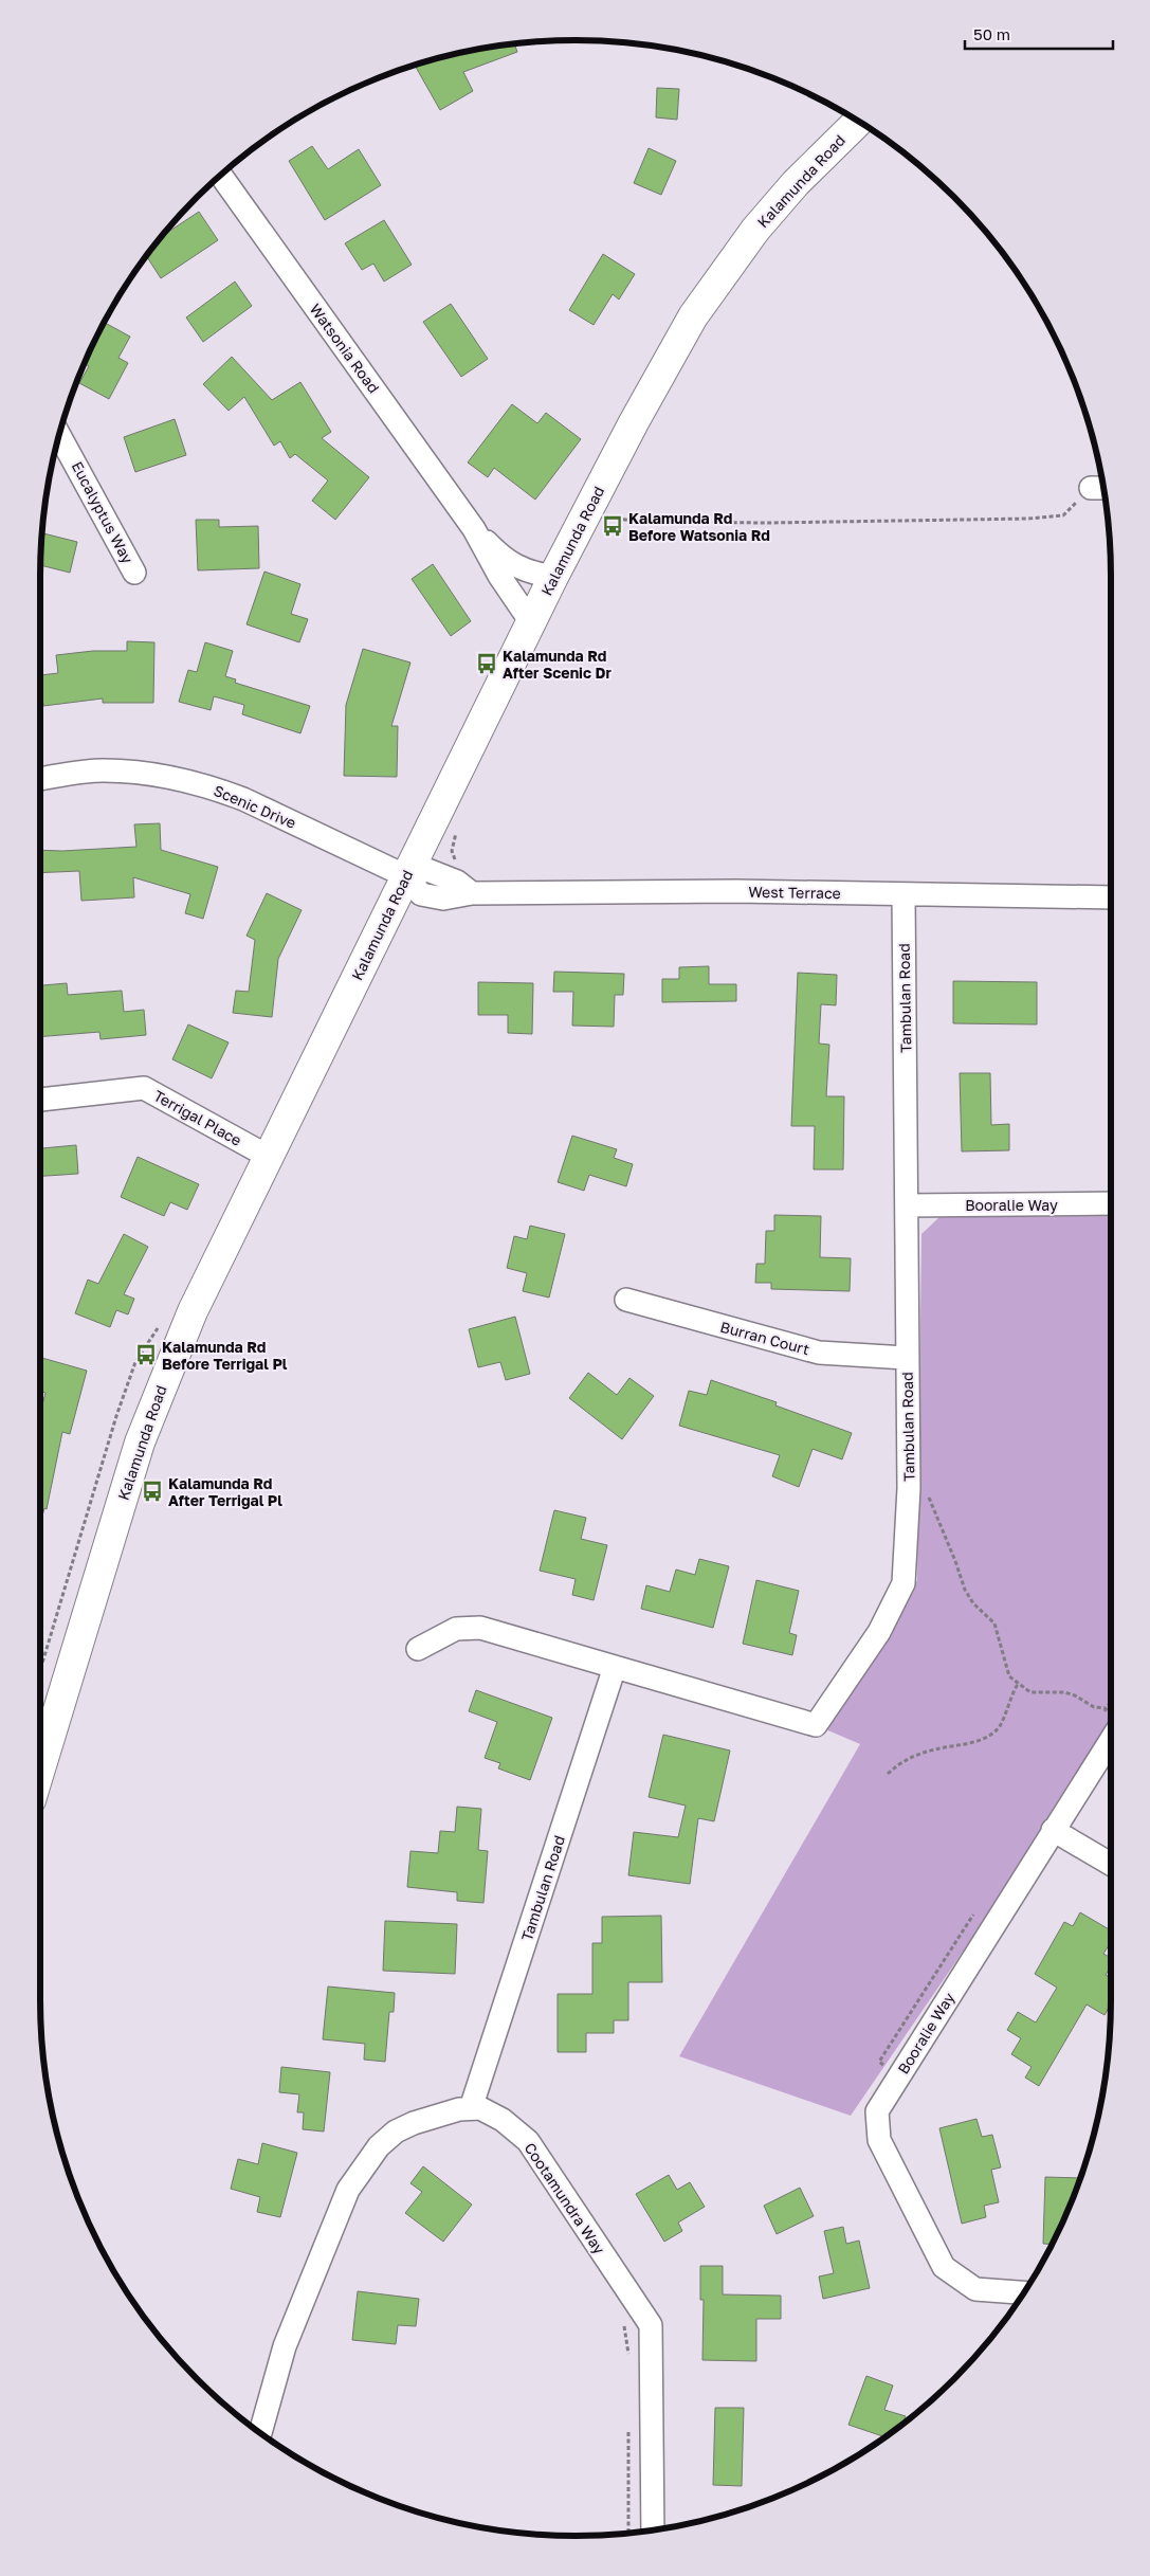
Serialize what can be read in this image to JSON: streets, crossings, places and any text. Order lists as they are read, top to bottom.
{
  "streets": {
    "main road": ["Kalamunda Road"],
    "street": [
      "Watsonia Road",
      "Eucalyptus Way",
      "Scenic Drive",
      "West Terrace",
      "Tambulan Road",
      "Terrigal Place",
      "Booralie Way",
      "Burran Court",
      "Cootamundra Way"
    ]
  },
  "crossings": [
    ["Kalamunda Road", "Watsonia Road"],
    ["Kalamunda Road", "Scenic Drive"],
    ["Kalamunda Road", "West Terrace"],
    ["Kalamunda Road", "Terrigal Place"],
    ["Scenic Drive", "West Terrace"],
    ["West Terrace", "Tambulan Road"],
    ["Tambulan Road", "Booralie Way"],
    ["Tambulan Road", "Burran Court"],
    ["Tambulan Road", "Cootamundra Way"]
  ],
  "places": {
    "bus stop": [
      "Kalamunda Rd Before Watsonia Rd",
      "Kalamunda Rd After Scenic Dr",
      "Kalamunda Rd Before Terrigal Pl",
      "Kalamunda Rd After Terrigal Pl"
    ]
  },
  "scale_bar": "50 m"
}
